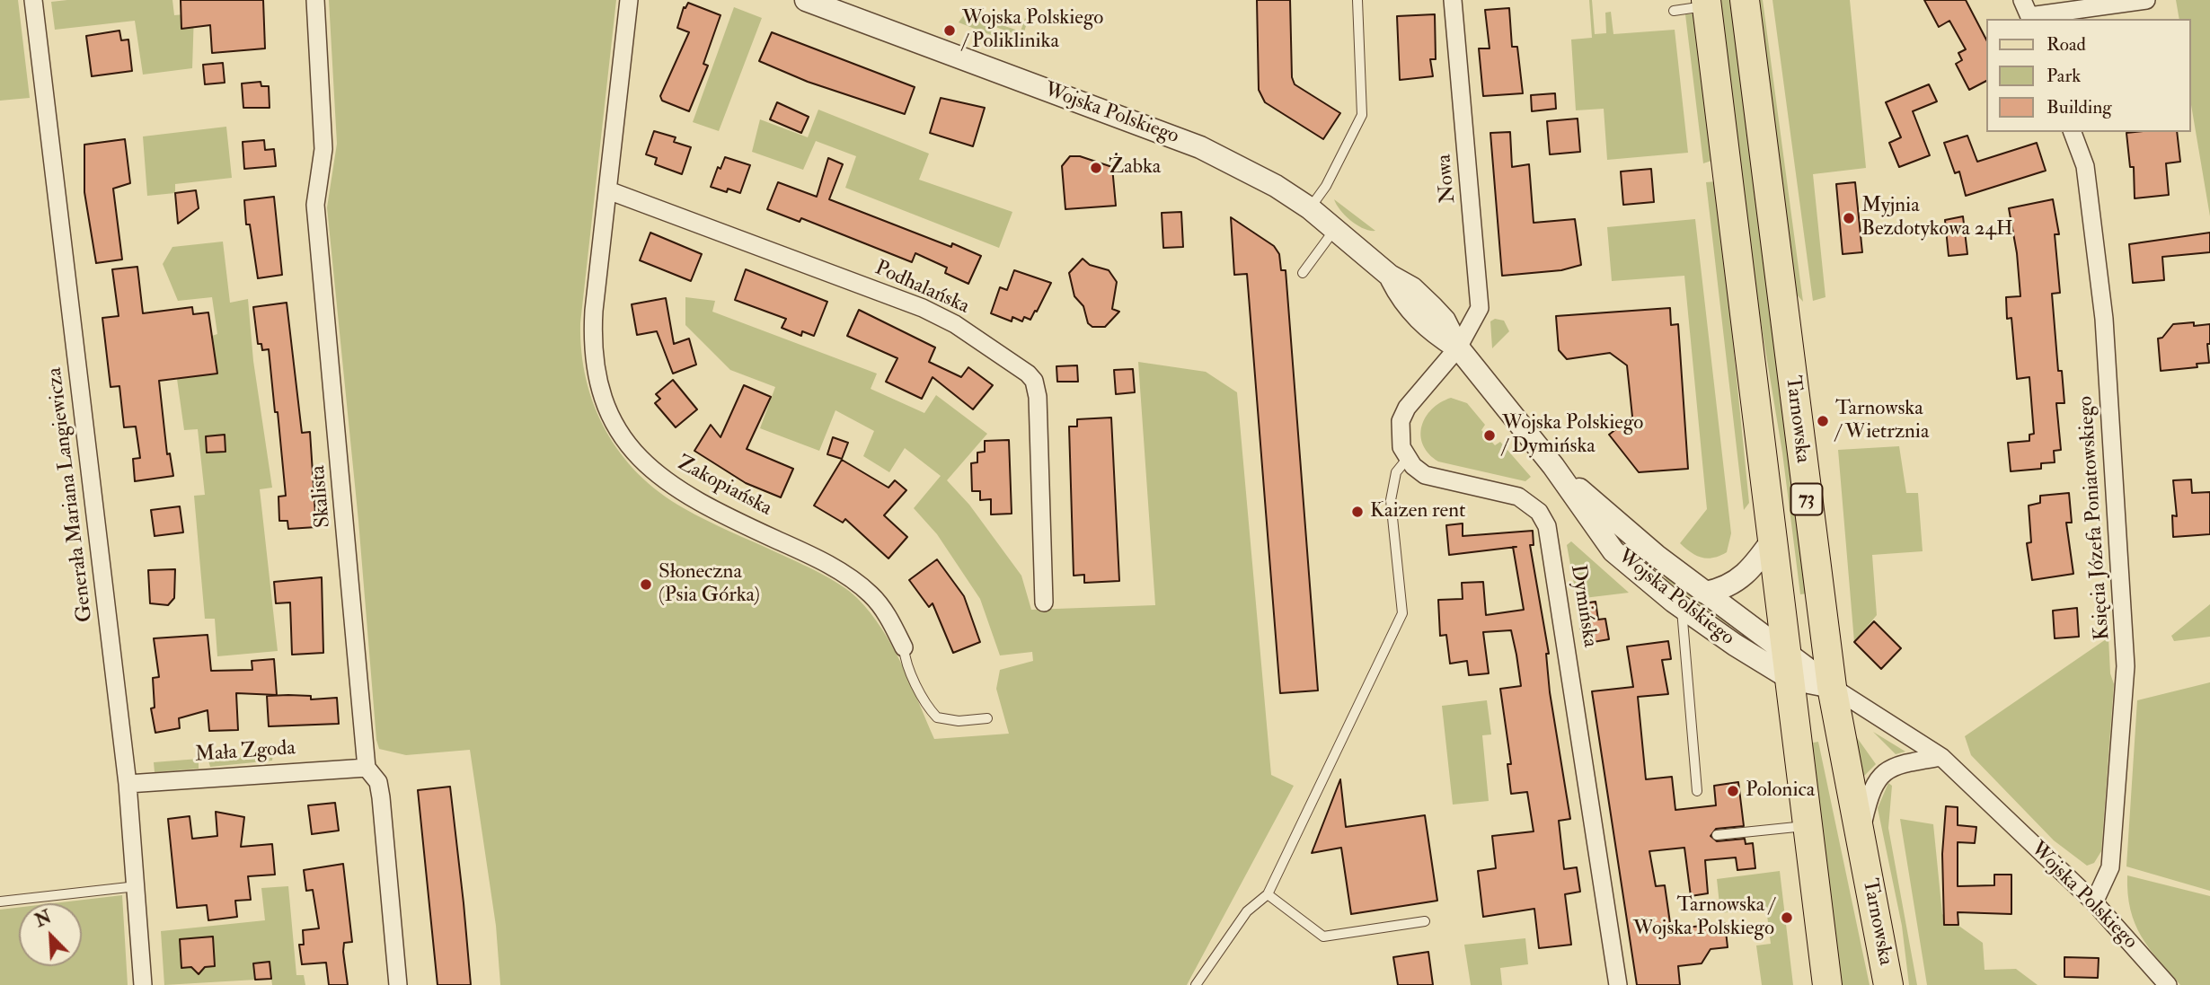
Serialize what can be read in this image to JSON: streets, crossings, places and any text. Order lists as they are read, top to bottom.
{
  "streets": {
    "main road": ["Tarnowska", "73"],
    "street": [
      "Wojska Polskiego",
      "Nowa",
      "Podhalańska",
      "Zakopiańska",
      "Generała Mariana Langiewicza",
      "Skalista",
      "Księcia Józefa Poniatowskiego",
      "Dymińska",
      "Mała Zgoda"
    ]
  },
  "crossings": [
    ["Wojska Polskiego", "Nowa"],
    ["Wojska Polskiego", "Tarnowska"],
    ["Wojska Polskiego", "Księcia Józefa Poniatowskiego"],
    ["Podhalańska", "Zakopiańska"],
    ["Generała Mariana Langiewicza", "Mała Zgoda"],
    ["Skalista", "Mała Zgoda"]
  ],
  "places": [
    "Wojska Polskiego / Poliklinika",
    "Żabka",
    "Myjnia Bezdotykowa 24H",
    "Tarnowska / Wietrznia",
    "Wojska Polskiego / Dymińska",
    "Kaizen rent",
    "Słoneczna (Psia Górka)",
    "Polonica",
    "Tarnowska / Wojska Polskiego"
  ],
  "legend": ["Road", "Park", "Building"],
  "north": "top left"
}
